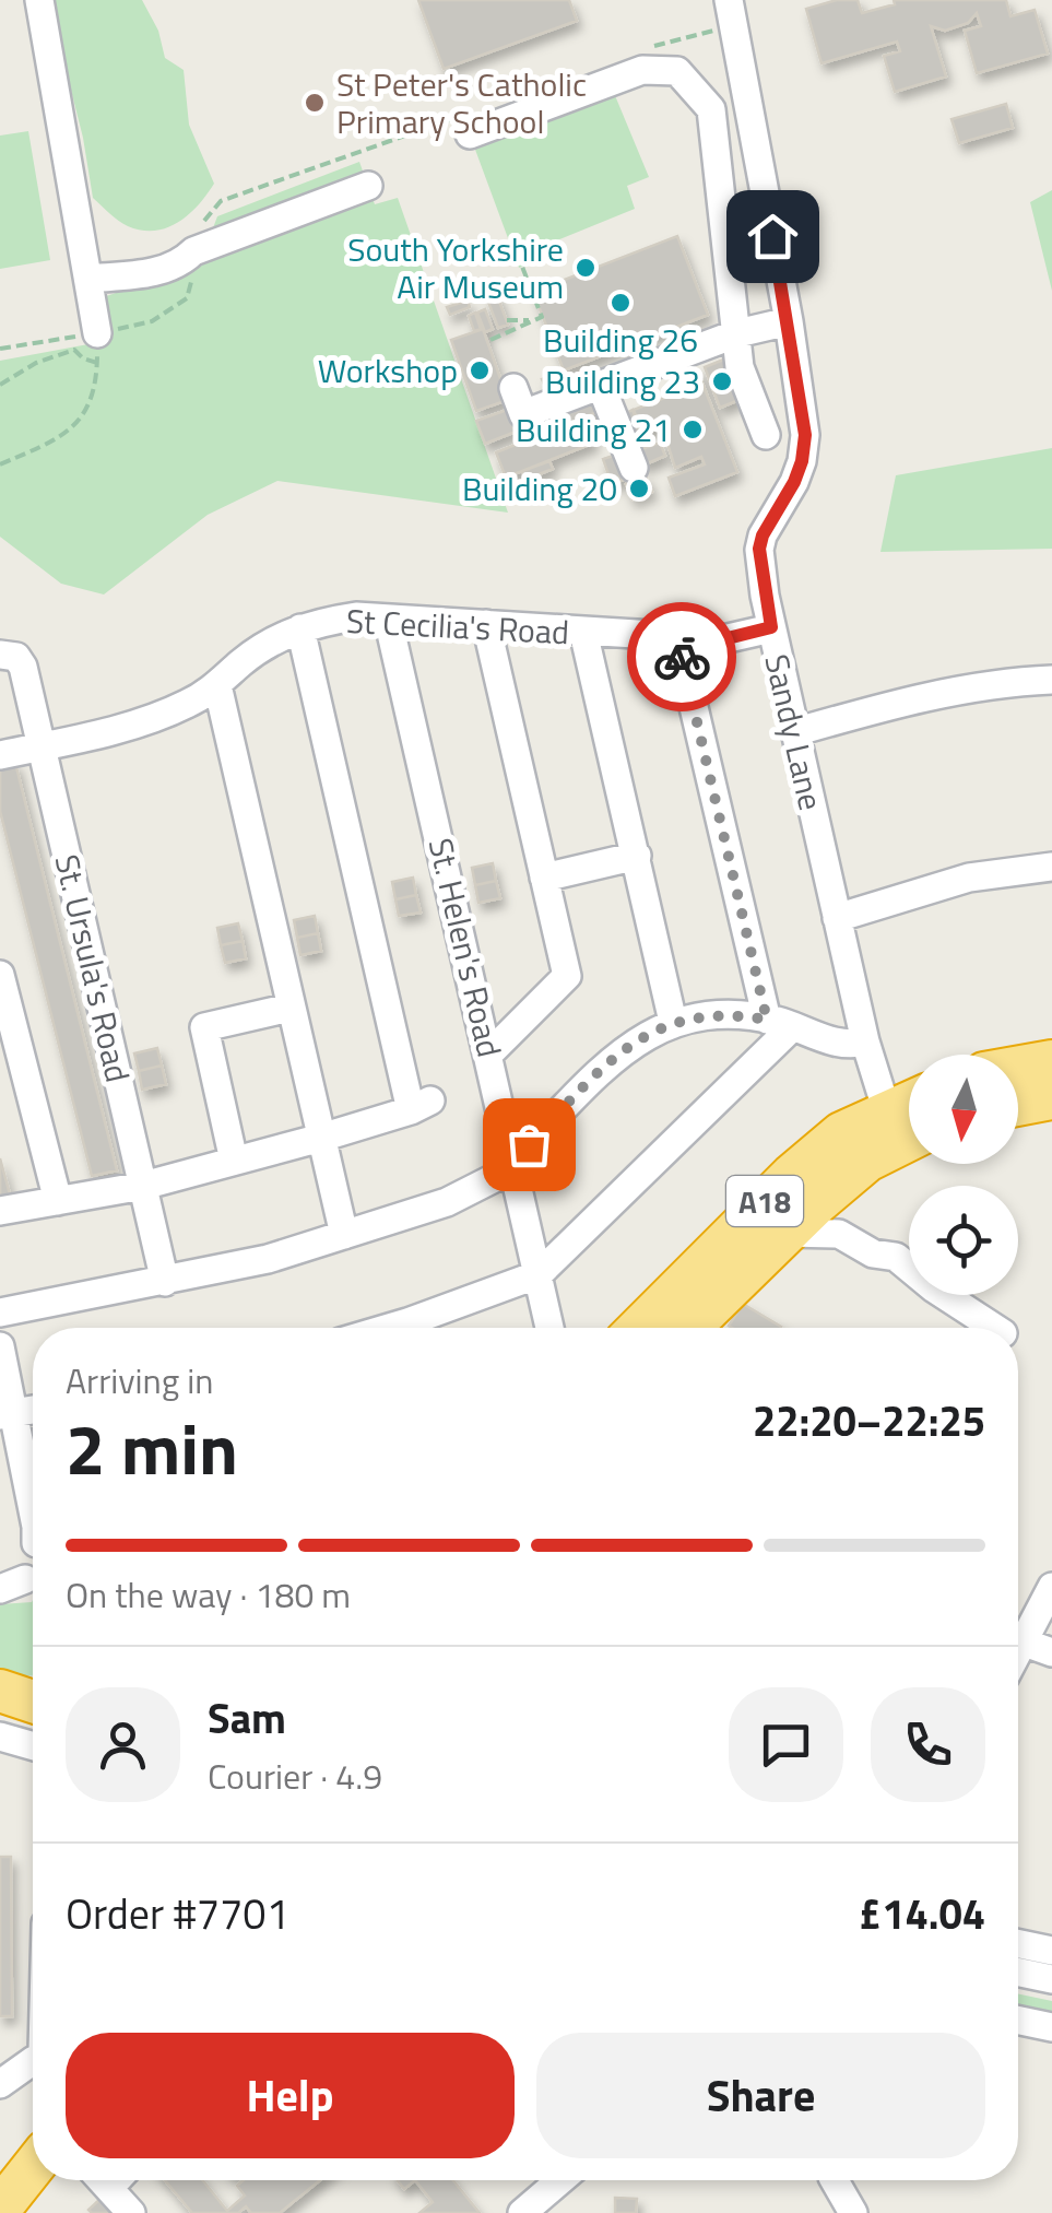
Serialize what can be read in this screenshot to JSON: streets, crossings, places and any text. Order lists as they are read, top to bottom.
{
  "streets": {
    "highway": ["A18"],
    "street": [
      "St Cecilia's Road",
      "Sandy Lane",
      "St. Helen's Road",
      "St. Ursula's Road"
    ]
  },
  "crossings": [
    ["St Cecilia's Road", "Sandy Lane"],
    ["St Cecilia's Road", "St. Helen's Road"],
    ["St Cecilia's Road", "St. Ursula's Road"],
    ["Sandy Lane", "A18"]
  ],
  "places": [
    "St Peter's Catholic Primary School",
    "South Yorkshire Air Museum",
    "Building 26",
    "Workshop",
    "Building 23",
    "Building 21",
    "Building 20"
  ],
  "north": "bottom",
  "page": {
    "heading": ["2 min", "Arriving in", "22:20–22:25"],
    "panel": [
      "Sam",
      "Courier · 4.9",
      "Order #7701",
      "£14.04"
    ],
    "bar": "On the way · 180 m",
    "buttons": ["Help", "Share"]
  }
}
